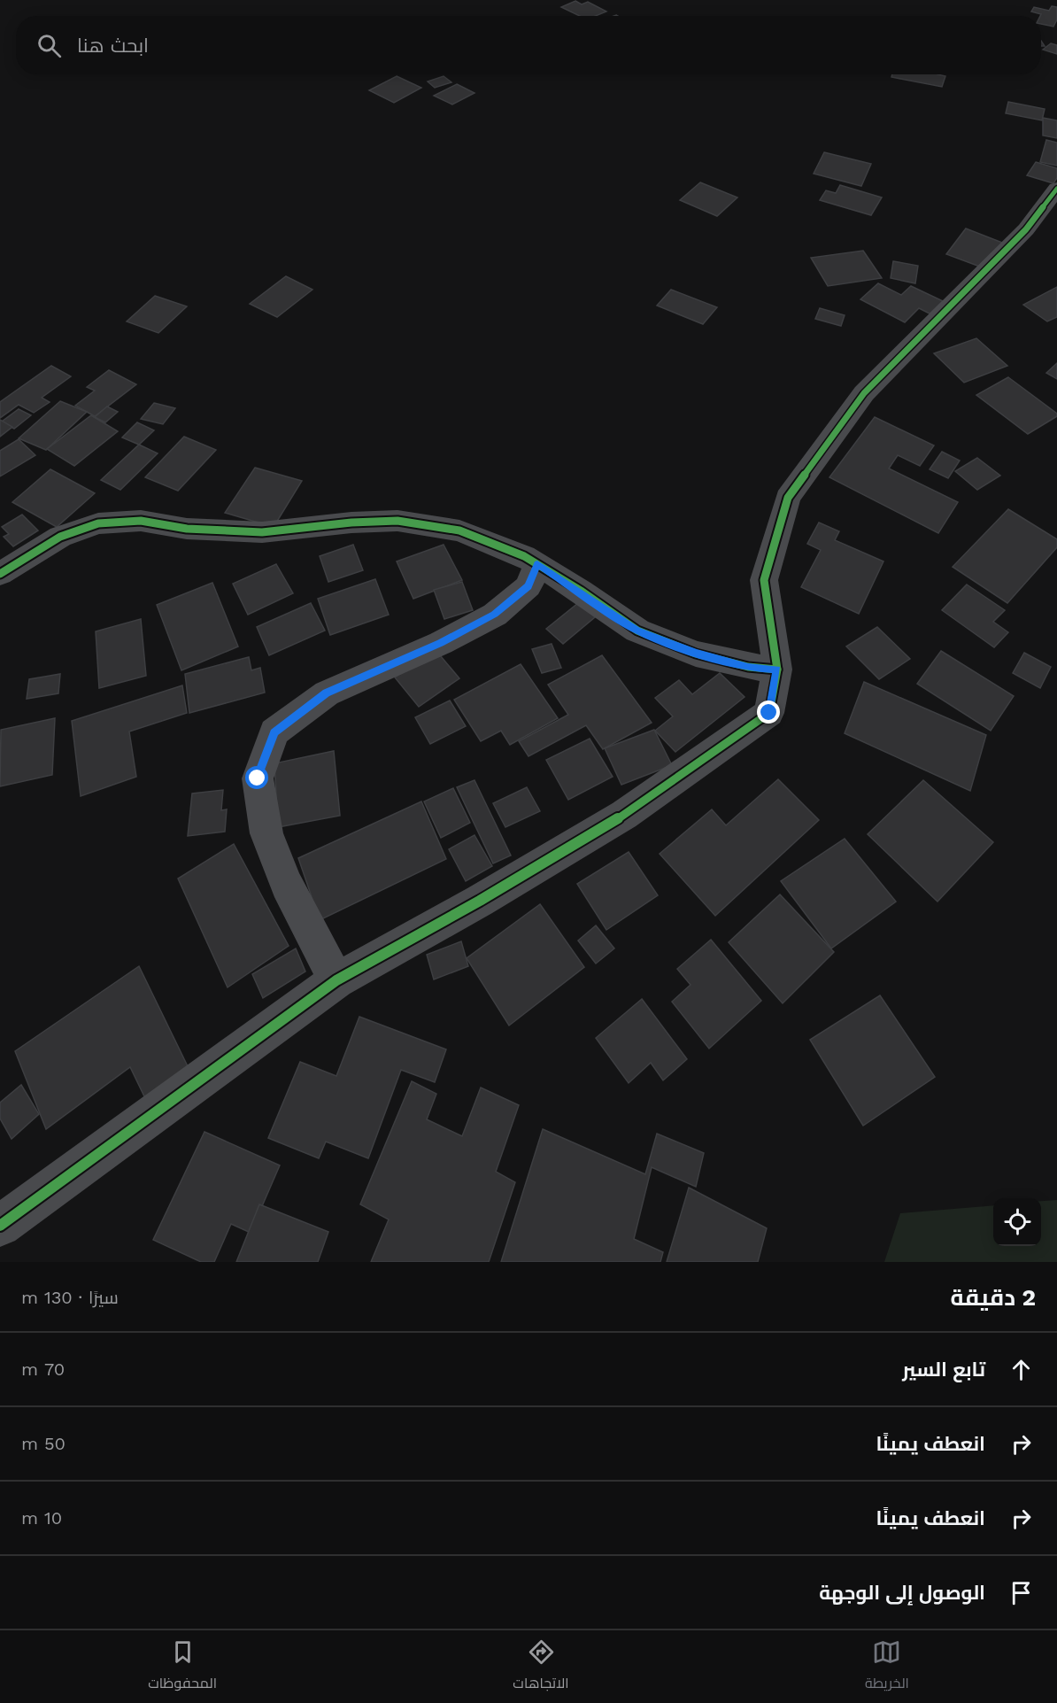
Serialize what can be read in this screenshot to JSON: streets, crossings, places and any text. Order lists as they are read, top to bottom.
{
  "page": {
    "search": "ابحث هنا",
    "heading": ["2 دقيقة", "سيرًا · 130 m"],
    "list": [
      ["تابع السير", "70 m"],
      ["انعطف يمينًا", "50 m"],
      ["انعطف يمينًا", "10 m"],
      "الوصول إلى الوجهة"
    ],
    "nav": ["الخريطة", "الاتجاهات", "المحفوظات"]
  }
}
